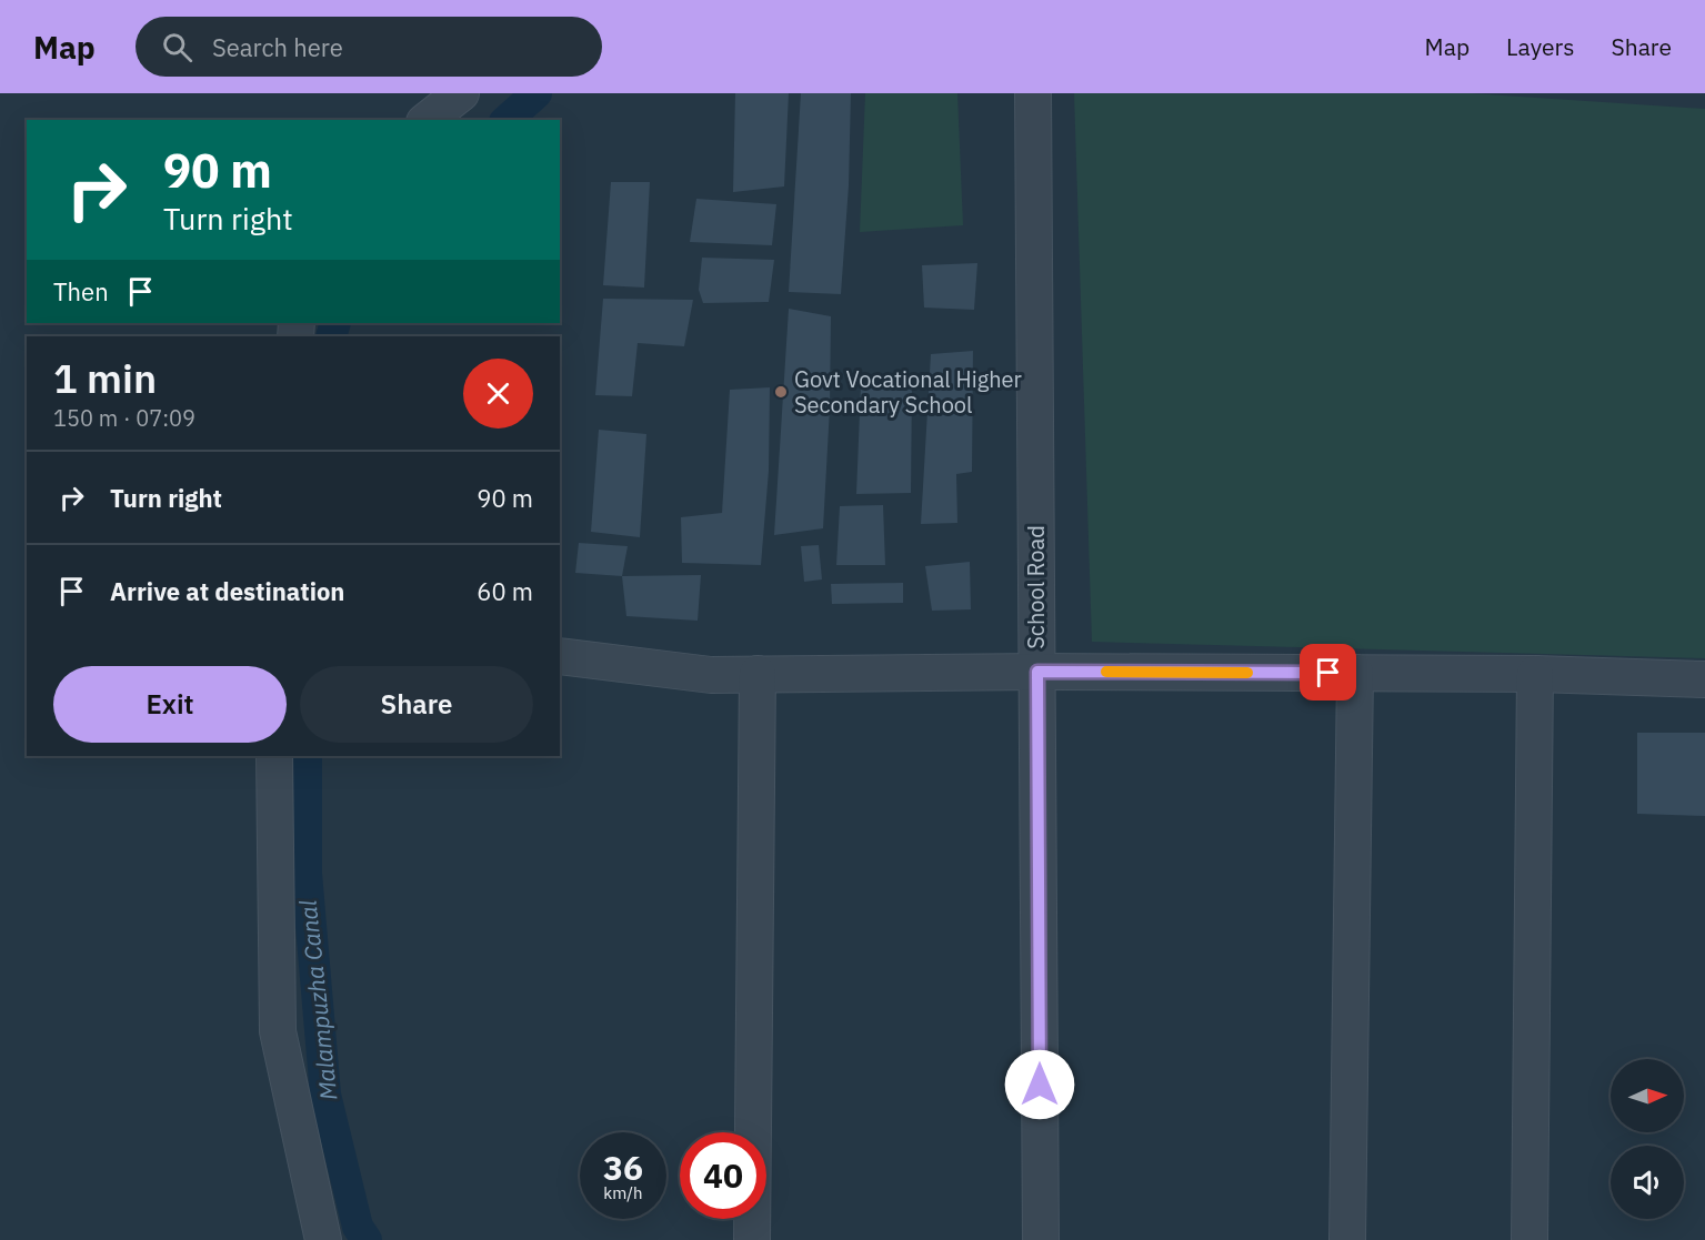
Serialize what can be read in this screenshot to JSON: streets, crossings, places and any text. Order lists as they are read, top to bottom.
{
  "streets": {
    "street": ["School Road"]
  },
  "water": ["Malampuzha Canal"],
  "places": ["Govt Vocational Higher Secondary School"],
  "north": "right",
  "page": {
    "header": "Map",
    "search": "Search here",
    "nav": ["Map", "Layers", "Share"],
    "turn": ["90 m", "Turn right"],
    "then": "Then",
    "heading": ["1 min", "150 m · 07:09"],
    "list": [
      {
        "name": "Turn right",
        "value": "90 m"
      },
      {
        "name": "Arrive at destination",
        "value": "60 m"
      }
    ],
    "buttons": ["Exit", "Share"],
    "speed": "36 km/h",
    "limit": "40"
  }
}
